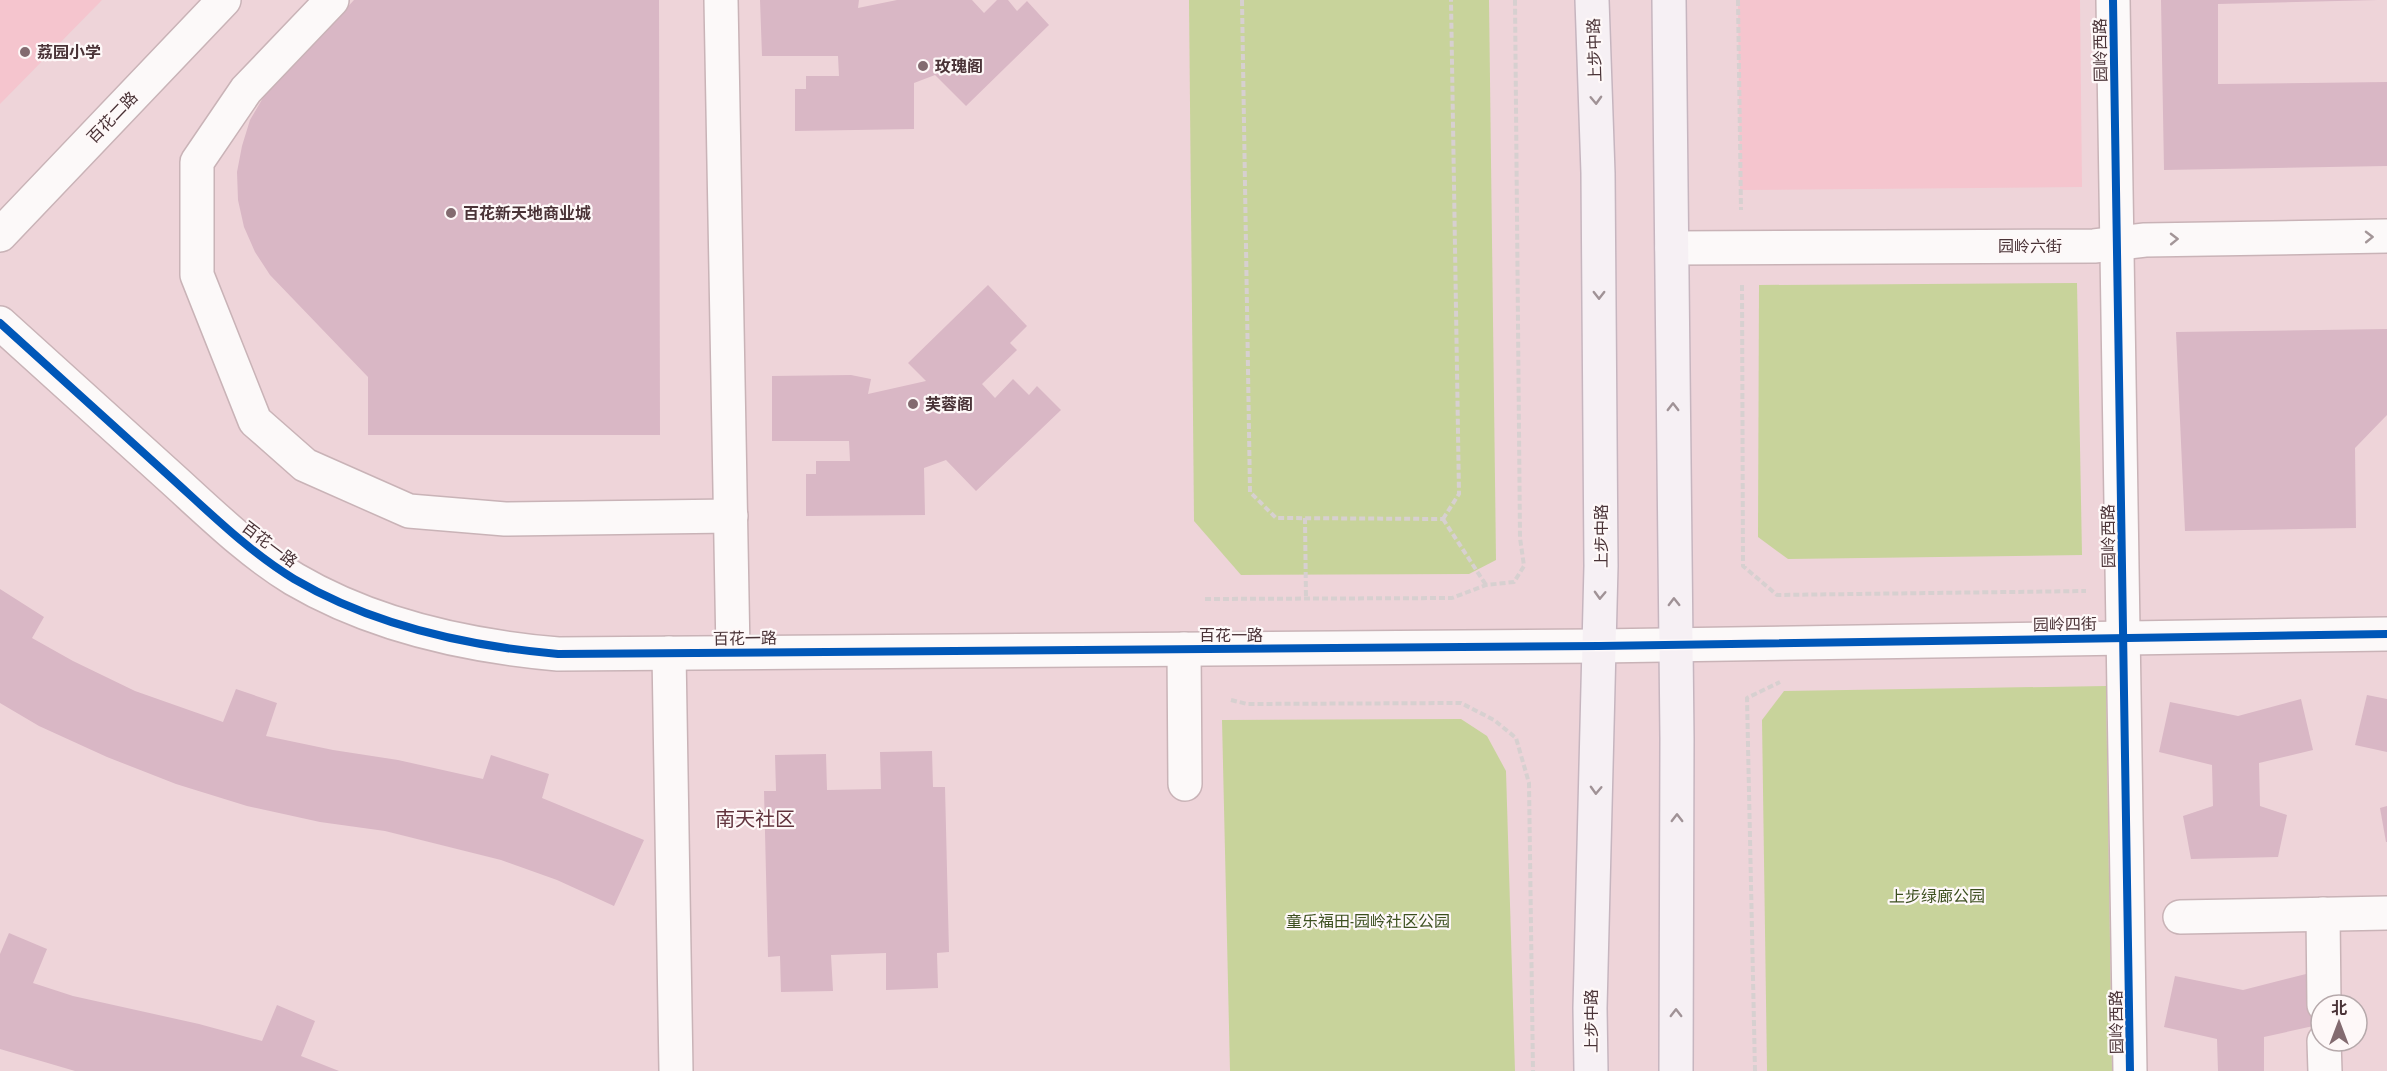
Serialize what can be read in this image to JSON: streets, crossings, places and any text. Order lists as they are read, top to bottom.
{
  "streets": {
    "main road": ["上步中路"],
    "street": [
      "园岭西路",
      "百花二路",
      "园岭六街",
      "百花一路",
      "园岭四街"
    ]
  },
  "crossings": [
    ["上步中路", "百花一路"],
    ["园岭西路", "园岭六街"],
    ["园岭西路", "园岭四街"],
    ["百花一路", "园岭四街"]
  ],
  "one_way": ["园岭六街"],
  "districts": ["南天社区"],
  "parks": ["上步绿廊公园", "童乐福田-园岭社区公园"],
  "places": [
    "荔园小学",
    "玫瑰阁",
    "百花新天地商业城",
    "芙蓉阁"
  ],
  "north": "top"
}
